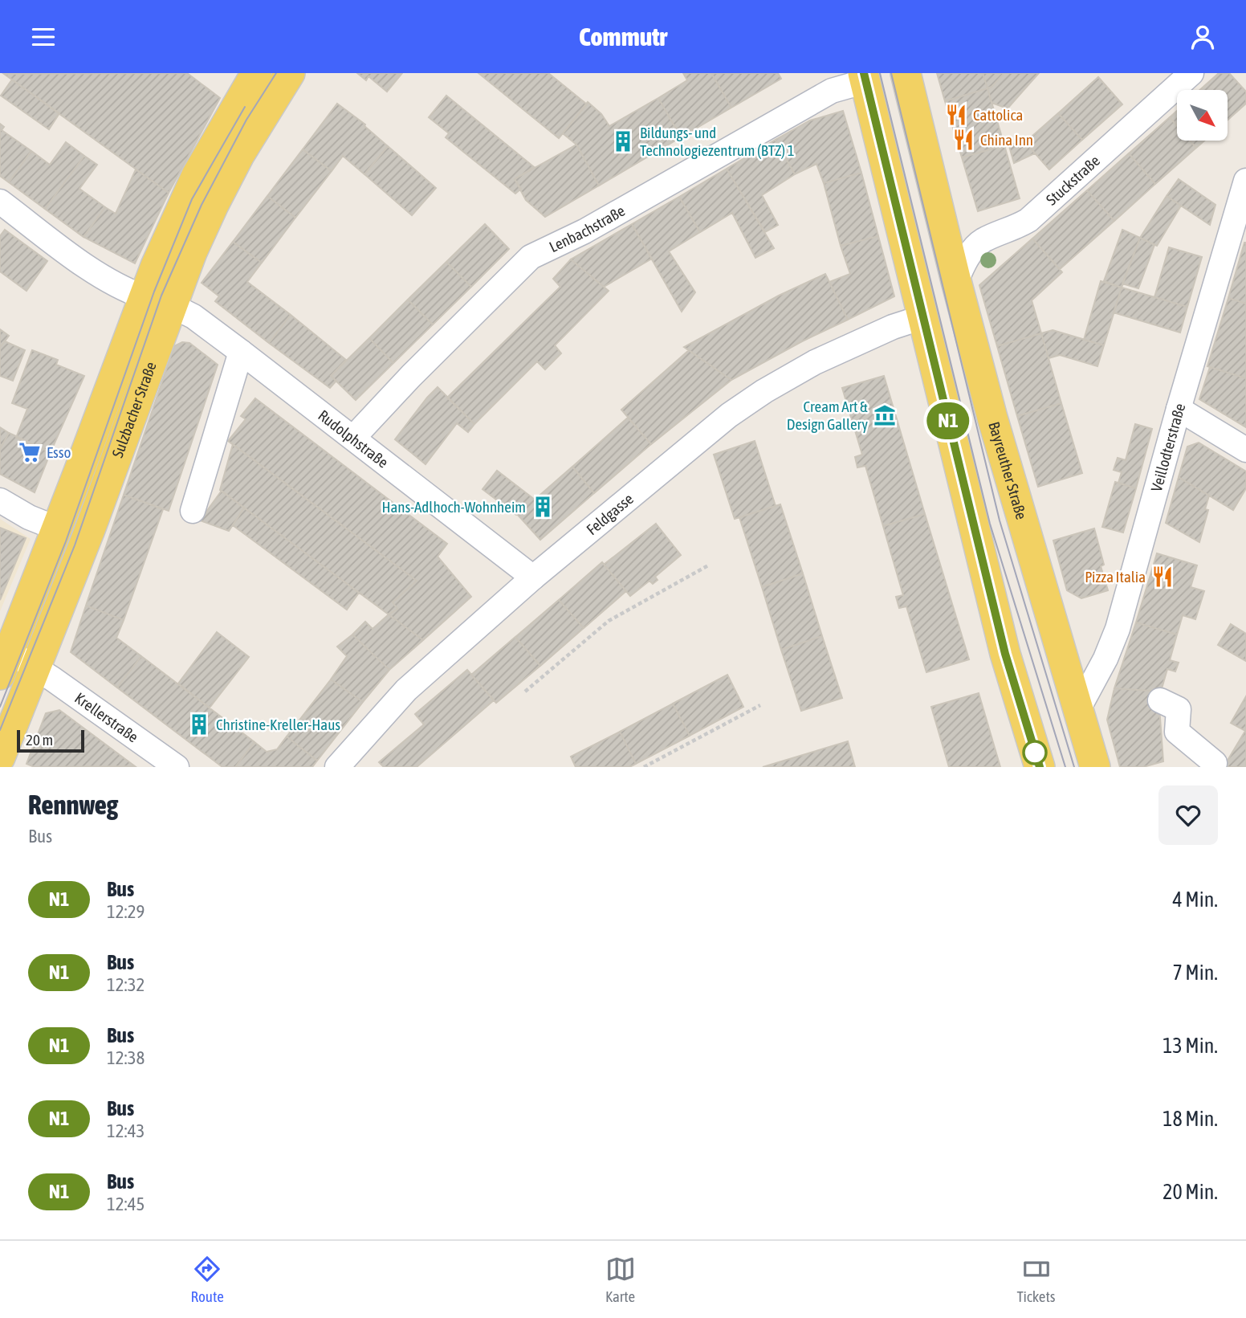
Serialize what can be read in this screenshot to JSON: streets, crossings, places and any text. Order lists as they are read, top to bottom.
{
  "streets": {
    "main road": ["Sulzbacher Straße", "Bayreuther Straße"],
    "street": [
      "Stuckstraße",
      "Lenbachstraße",
      "Rudolphstraße",
      "Veillodterstraße",
      "Feldgasse",
      "Krellerstraße"
    ]
  },
  "crossings": [
    ["Stuckstraße", "Bayreuther Straße"],
    ["Lenbachstraße", "Rudolphstraße"],
    ["Sulzbacher Straße", "Rudolphstraße"],
    ["Sulzbacher Straße", "Krellerstraße"],
    ["Rudolphstraße", "Feldgasse"],
    ["Veillodterstraße", "Bayreuther Straße"]
  ],
  "places": {
    "restaurant": ["Cattolica", "China Inn", "Pizza Italia"],
    "building": ["Bildungs- und Technologiezentrum (BTZ) 1", "Hans-Adlhoch-Wohnheim", "Christine-Kreller-Haus"],
    "museum": ["Cream Art & Design Gallery"],
    "supermarket": ["Esso"]
  },
  "lines": ["bus line N1"],
  "scale_bar": "20 m",
  "north": "bottom right",
  "page": {
    "header": "Commutr",
    "on_map": "N1",
    "scale": "20 m",
    "heading": ["Rennweg", "Bus"],
    "list": [
      {
        "mark": "N1",
        "name": "Bus",
        "note": "12:29",
        "value": "4 Min."
      },
      {
        "mark": "N1",
        "name": "Bus",
        "note": "12:32",
        "value": "7 Min."
      },
      {
        "mark": "N1",
        "name": "Bus",
        "note": "12:38",
        "value": "13 Min."
      },
      {
        "mark": "N1",
        "name": "Bus",
        "note": "12:43",
        "value": "18 Min."
      },
      {
        "mark": "N1",
        "name": "Bus",
        "note": "12:45",
        "value": "20 Min."
      }
    ],
    "tabs": ["Route", "Karte", "Tickets"]
  }
}
